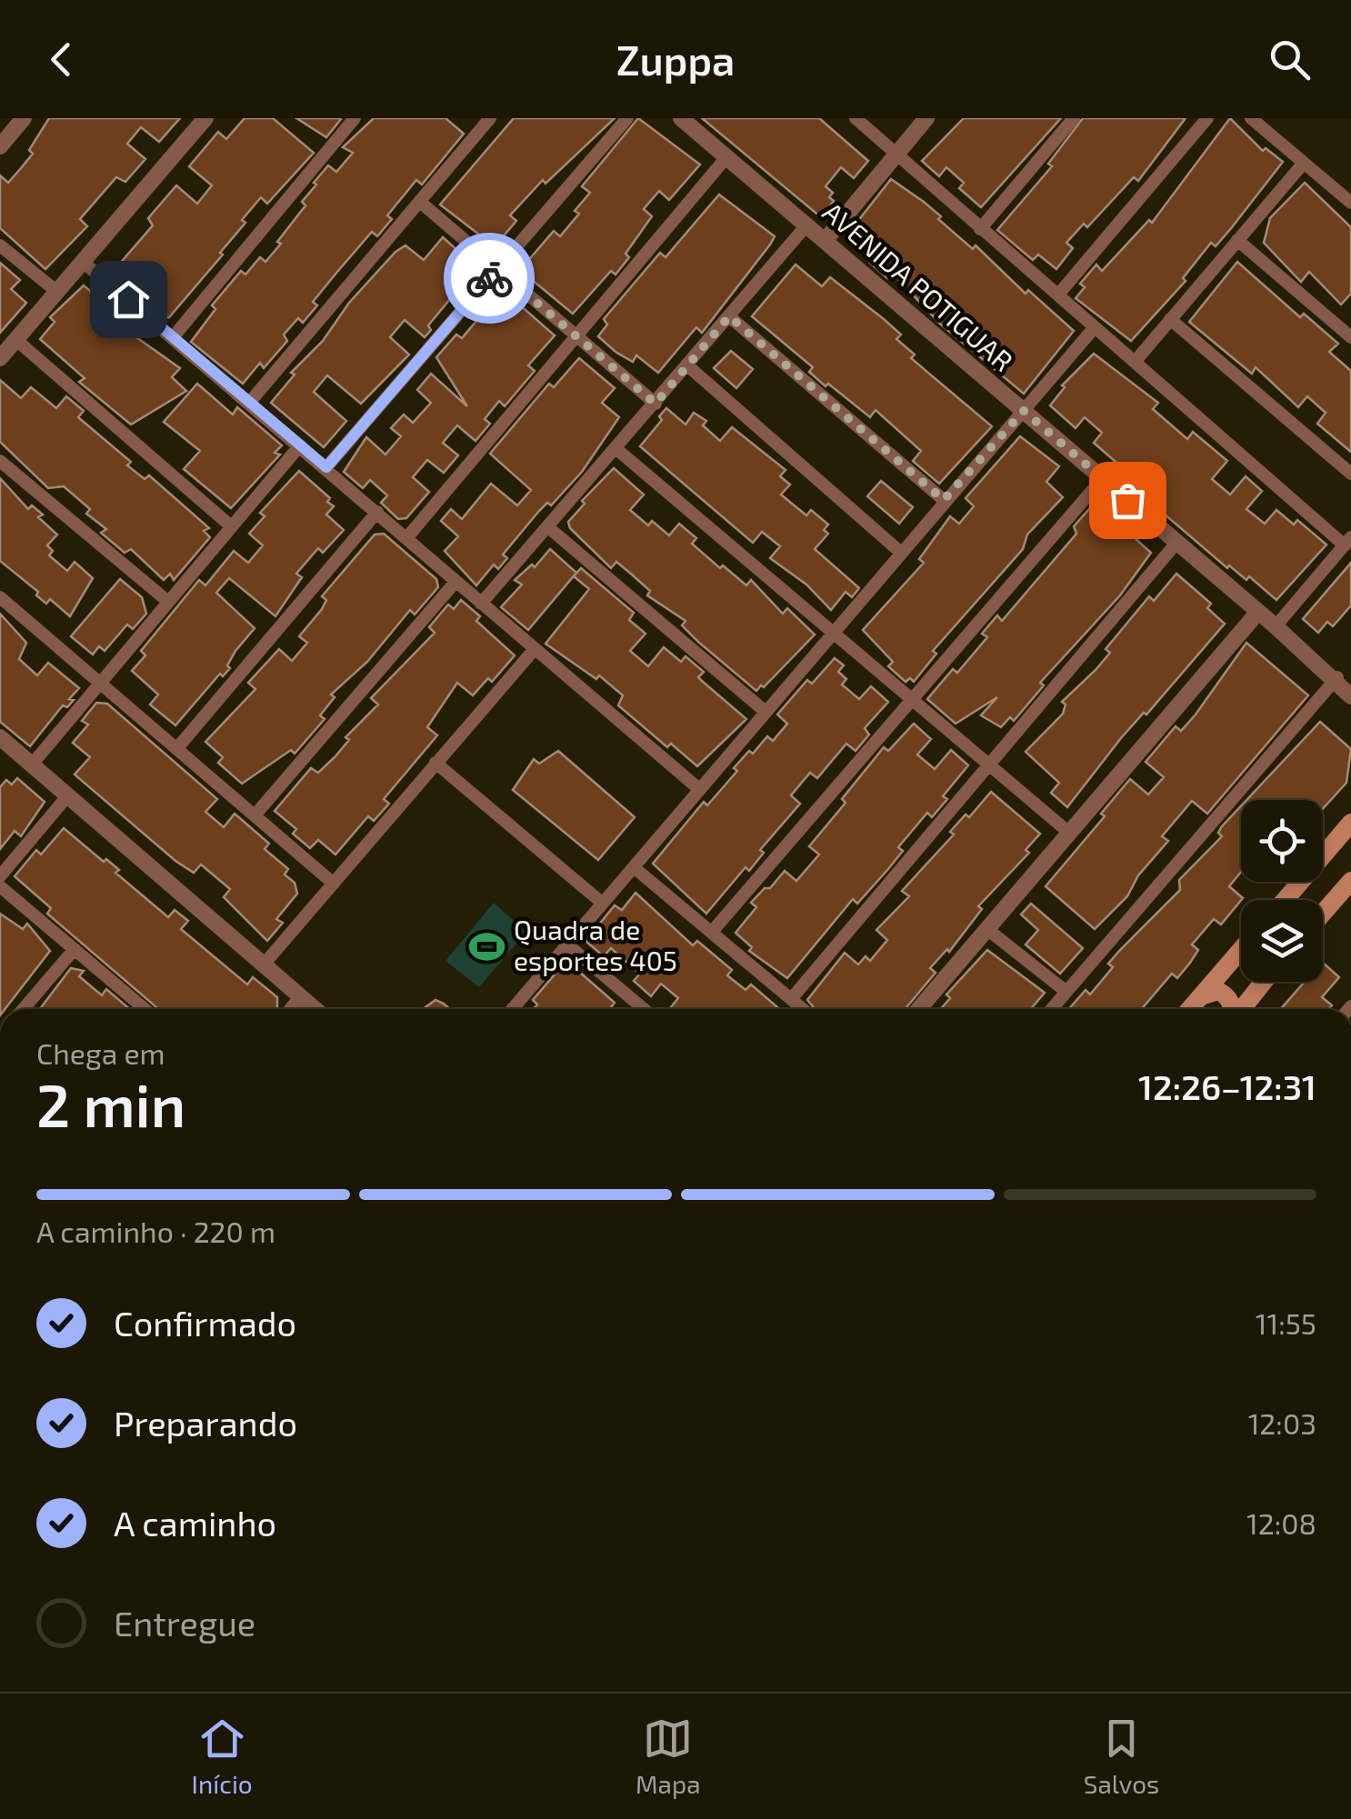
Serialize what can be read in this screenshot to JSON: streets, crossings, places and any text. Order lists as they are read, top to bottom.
{
  "streets": {
    "street": ["AVENIDA POTIGUAR"]
  },
  "places": {
    "sports": ["Quadra de esportes 405"]
  },
  "page": {
    "header": "Zuppa",
    "heading": ["2 min", "Chega em", "12:26–12:31"],
    "bar": "A caminho · 220 m",
    "list": [
      ["Confirmado", "11:55"],
      ["Preparando", "12:03"],
      ["A caminho", "12:08"],
      "Entregue"
    ],
    "tabs": ["Início", "Mapa", "Salvos"]
  }
}
